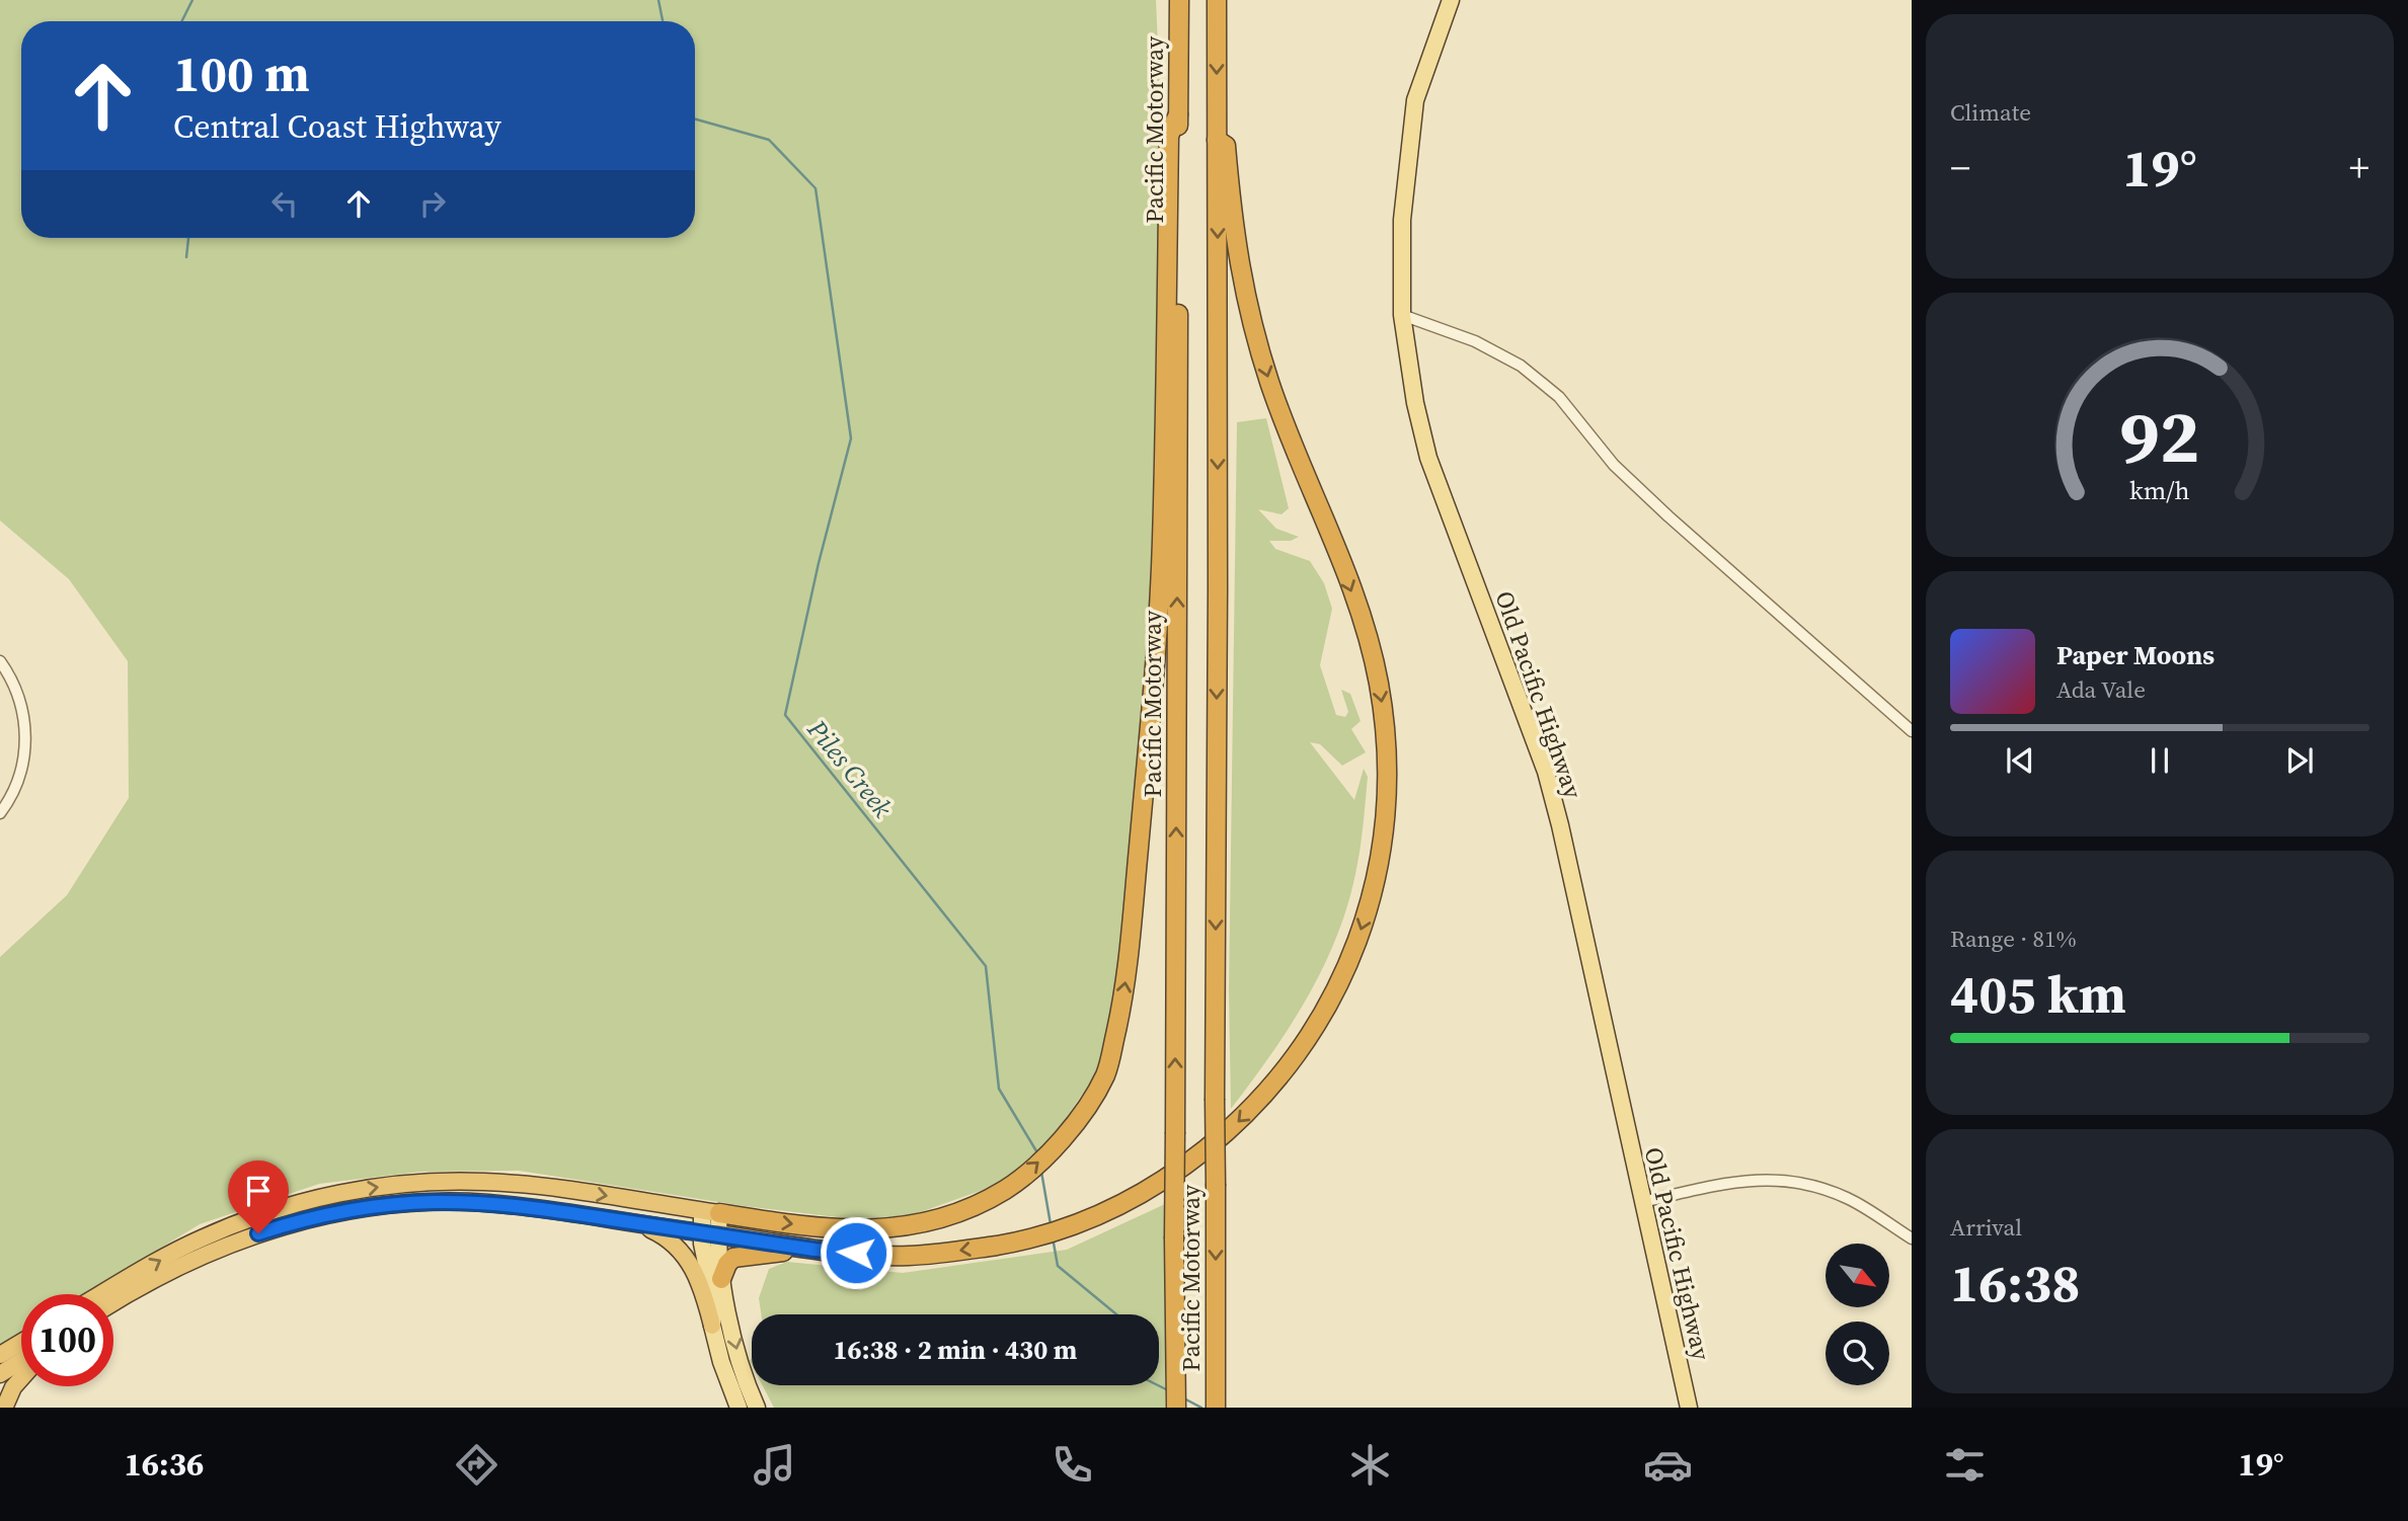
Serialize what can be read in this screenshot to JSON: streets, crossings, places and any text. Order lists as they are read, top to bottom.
{
  "streets": {
    "highway": ["Pacific Motorway"],
    "main road": ["Old Pacific Highway"]
  },
  "water": ["Piles Creek"],
  "north": "bottom right",
  "page": {
    "tile": [
      "Climate",
      ["Range · 81%", "405 km"],
      ["Arrival", "16:38"]
    ],
    "turn": ["100 m", "Central Coast Highway"],
    "heat": ["−", "19°", "+"],
    "song": ["Paper Moons", "Ada Vale"],
    "limit": "100",
    "trip": "16:38 · 2 min · 430 m",
    "tabs": ["16:36", "19°"],
    "gauge": ["92", "km/h"]
  }
}
